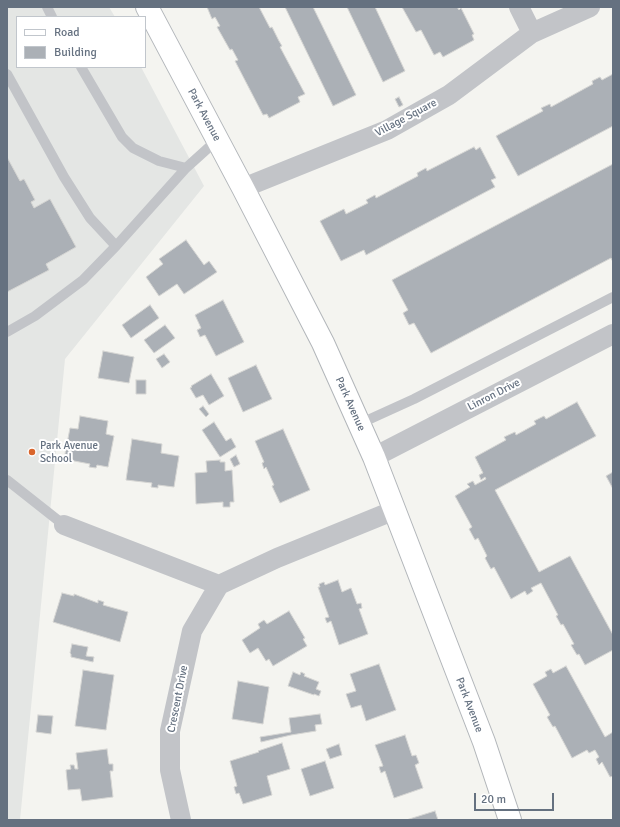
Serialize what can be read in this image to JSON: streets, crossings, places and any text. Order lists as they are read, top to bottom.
{
  "streets": {
    "main road": ["Park Avenue"],
    "street": ["Village Square", "Linron Drive", "Crescent Drive"]
  },
  "crossings": [
    ["Park Avenue", "Village Square"],
    ["Park Avenue", "Linron Drive"]
  ],
  "places": ["Park Avenue School"],
  "legend": ["Road", "Building"],
  "scale_bar": "20 m"
}
